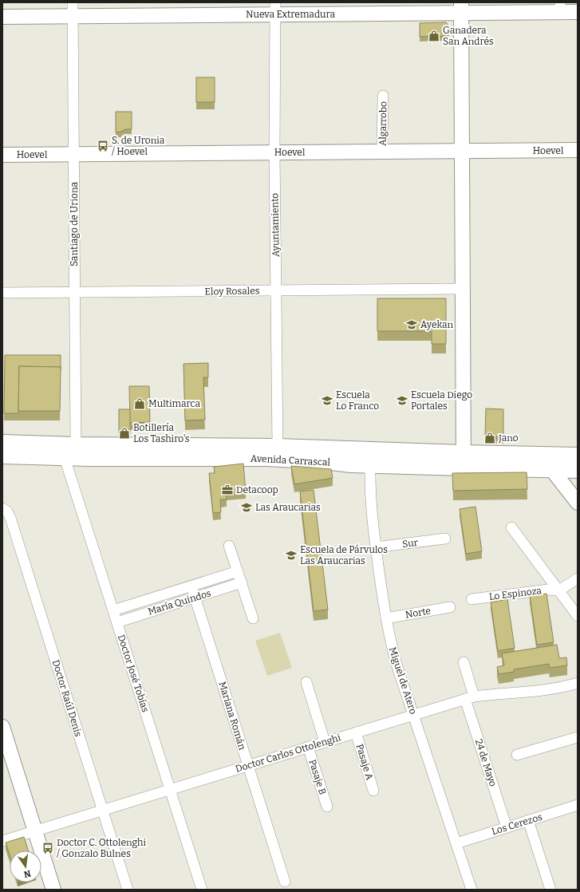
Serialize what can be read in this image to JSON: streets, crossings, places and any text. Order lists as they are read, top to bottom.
{
  "streets": {
    "main road": ["Avenida Carrascal"],
    "street": [
      "Nueva Extremadura",
      "Algarrobo",
      "Hoevel",
      "Santiago de Uriona",
      "Ayuntamiento",
      "Eloy Rosales",
      "Sur",
      "Lo Espinoza",
      "María Quindos",
      "Norte",
      "Doctor José Tobías",
      "Miguel de Atero",
      "Doctor Raúl Denis",
      "Mariana Román",
      "Doctor Carlos Ottolenghi",
      "Pasaje A",
      "24 de Mayo",
      "Pasaje B",
      "Los Cerezos"
    ]
  },
  "crossings": [
    ["Nueva Extremadura", "Santiago de Uriona"],
    ["Nueva Extremadura", "Ayuntamiento"],
    ["Algarrobo", "Hoevel"],
    ["Hoevel", "Santiago de Uriona"],
    ["Hoevel", "Ayuntamiento"],
    ["Santiago de Uriona", "Eloy Rosales"],
    ["Santiago de Uriona", "Avenida Carrascal"],
    ["Ayuntamiento", "Eloy Rosales"],
    ["Ayuntamiento", "Avenida Carrascal"],
    ["Avenida Carrascal", "Doctor José Tobías"],
    ["Avenida Carrascal", "Miguel de Atero"],
    ["Sur", "Miguel de Atero"],
    ["María Quindos", "Doctor José Tobías"],
    ["María Quindos", "Mariana Román"],
    ["Norte", "Miguel de Atero"],
    ["Doctor José Tobías", "Doctor Carlos Ottolenghi"],
    ["Miguel de Atero", "Doctor Carlos Ottolenghi"],
    ["Miguel de Atero", "Los Cerezos"],
    ["Doctor Raúl Denis", "Doctor Carlos Ottolenghi"],
    ["Mariana Román", "Doctor Carlos Ottolenghi"],
    ["Doctor Carlos Ottolenghi", "Pasaje A"],
    ["Doctor Carlos Ottolenghi", "24 de Mayo"],
    ["Doctor Carlos Ottolenghi", "Pasaje B"],
    ["24 de Mayo", "Los Cerezos"]
  ],
  "places": {
    "shop": [
      "Ganadera San Andrés",
      "Multimarca",
      "Botillería Los Tashiro's",
      "Jano"
    ],
    "bus stop": ["S. de Uronia / Hoevel", "Doctor C. Ottolenghi / Gonzalo Bulnes"],
    "school or university": [
      "Ayekan",
      "Escuela Lo Franco",
      "Escuela Diego Portales",
      "Las Araucarias",
      "Escuela de Párvulos Las Araucarias"
    ],
    "office": ["Detacoop"]
  },
  "north": "bottom"
}
